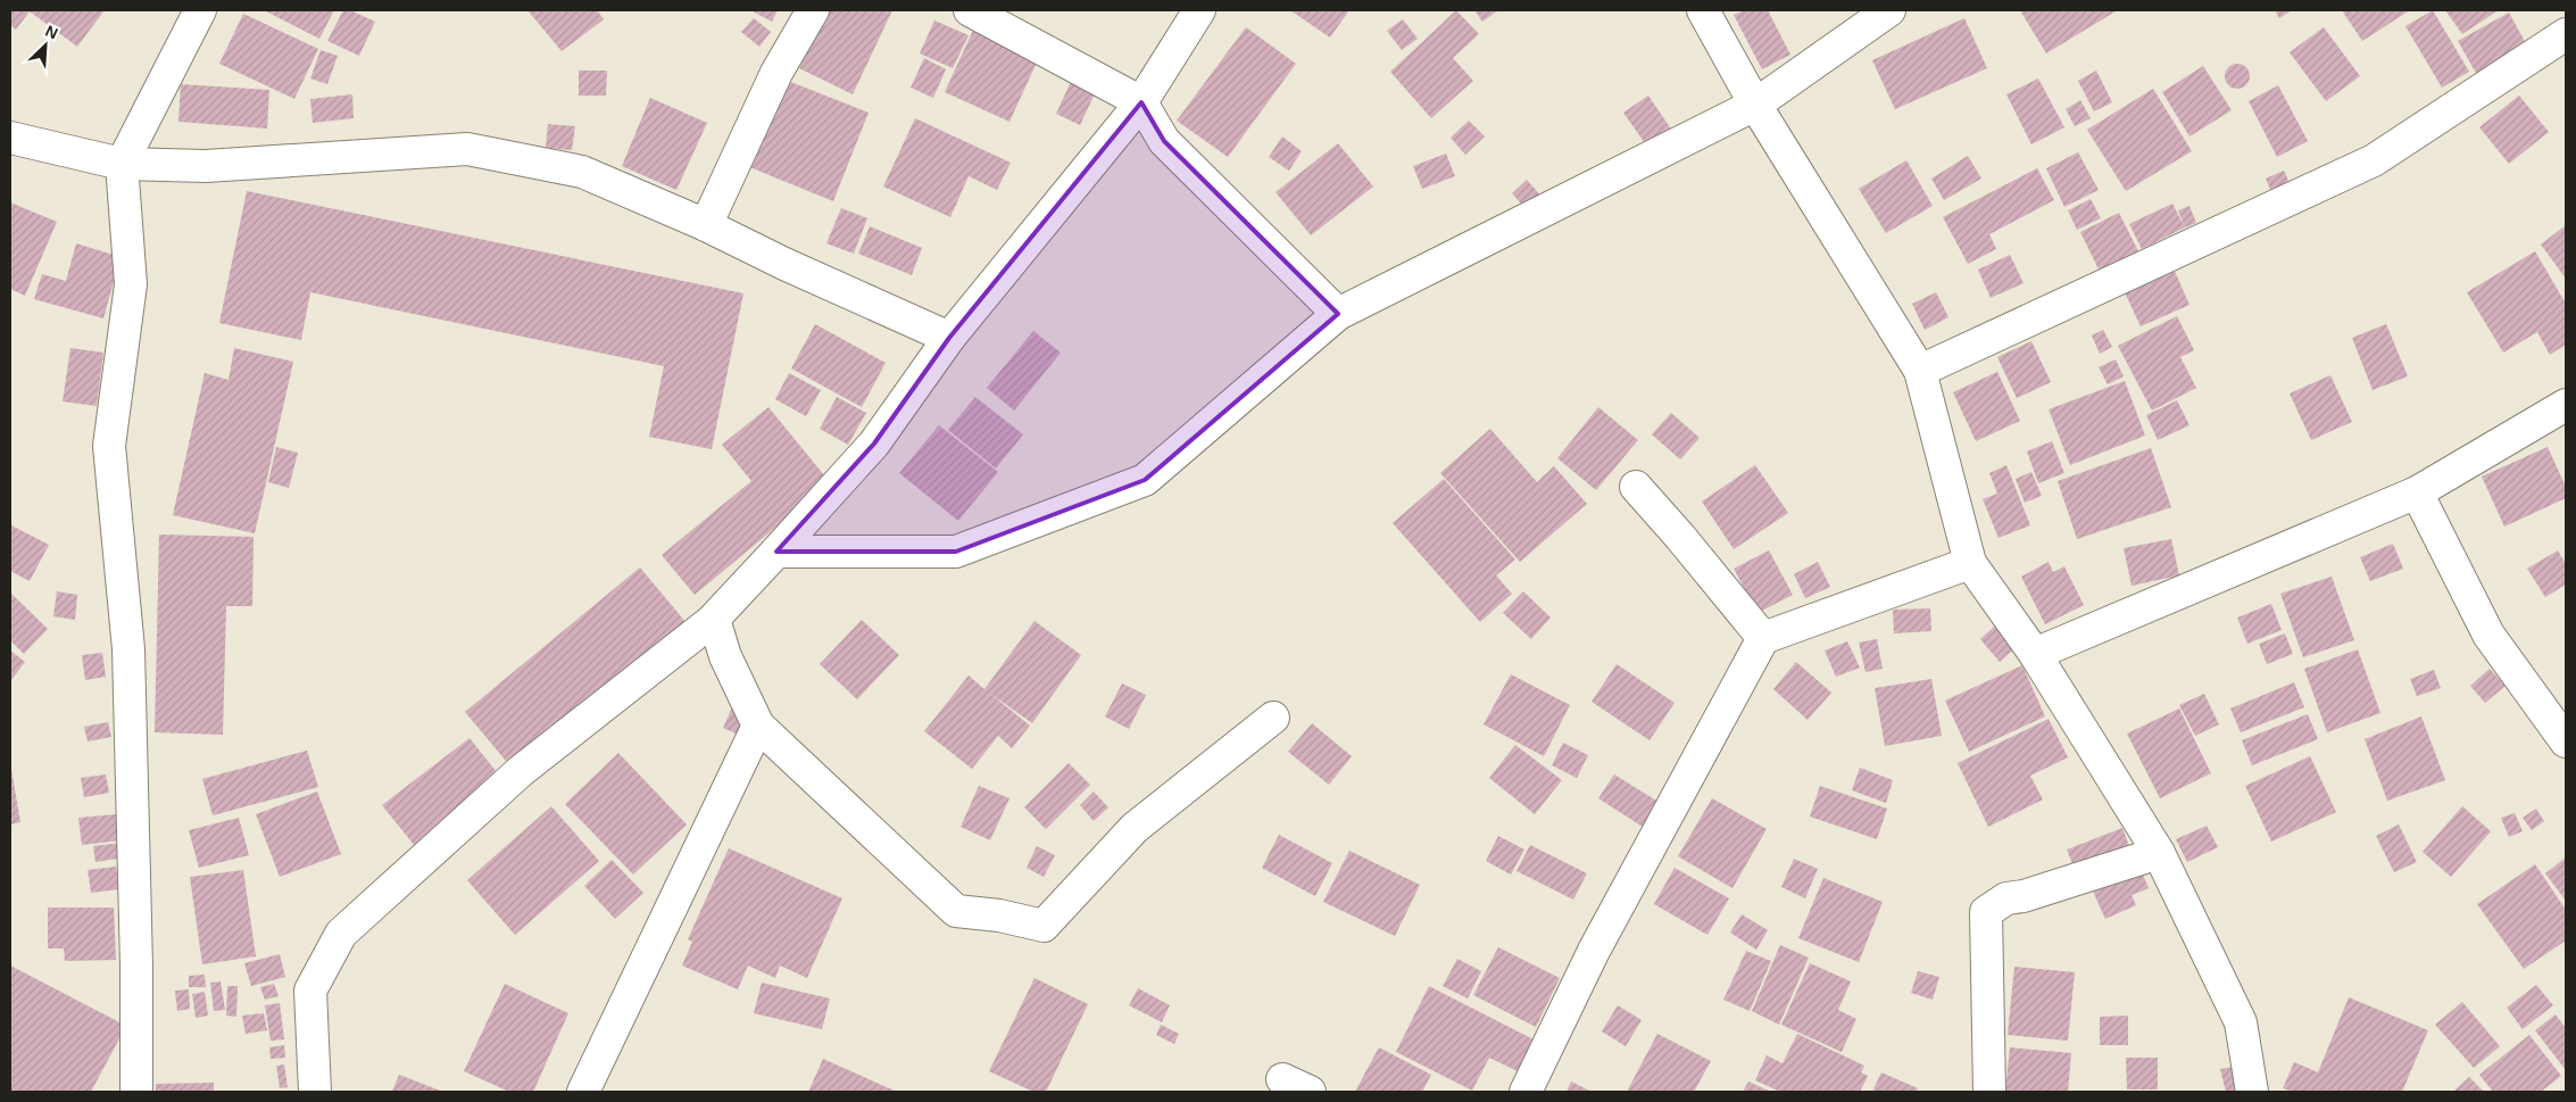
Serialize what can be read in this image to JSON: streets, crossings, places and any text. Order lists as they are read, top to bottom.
{
  "north": "top right"
}
